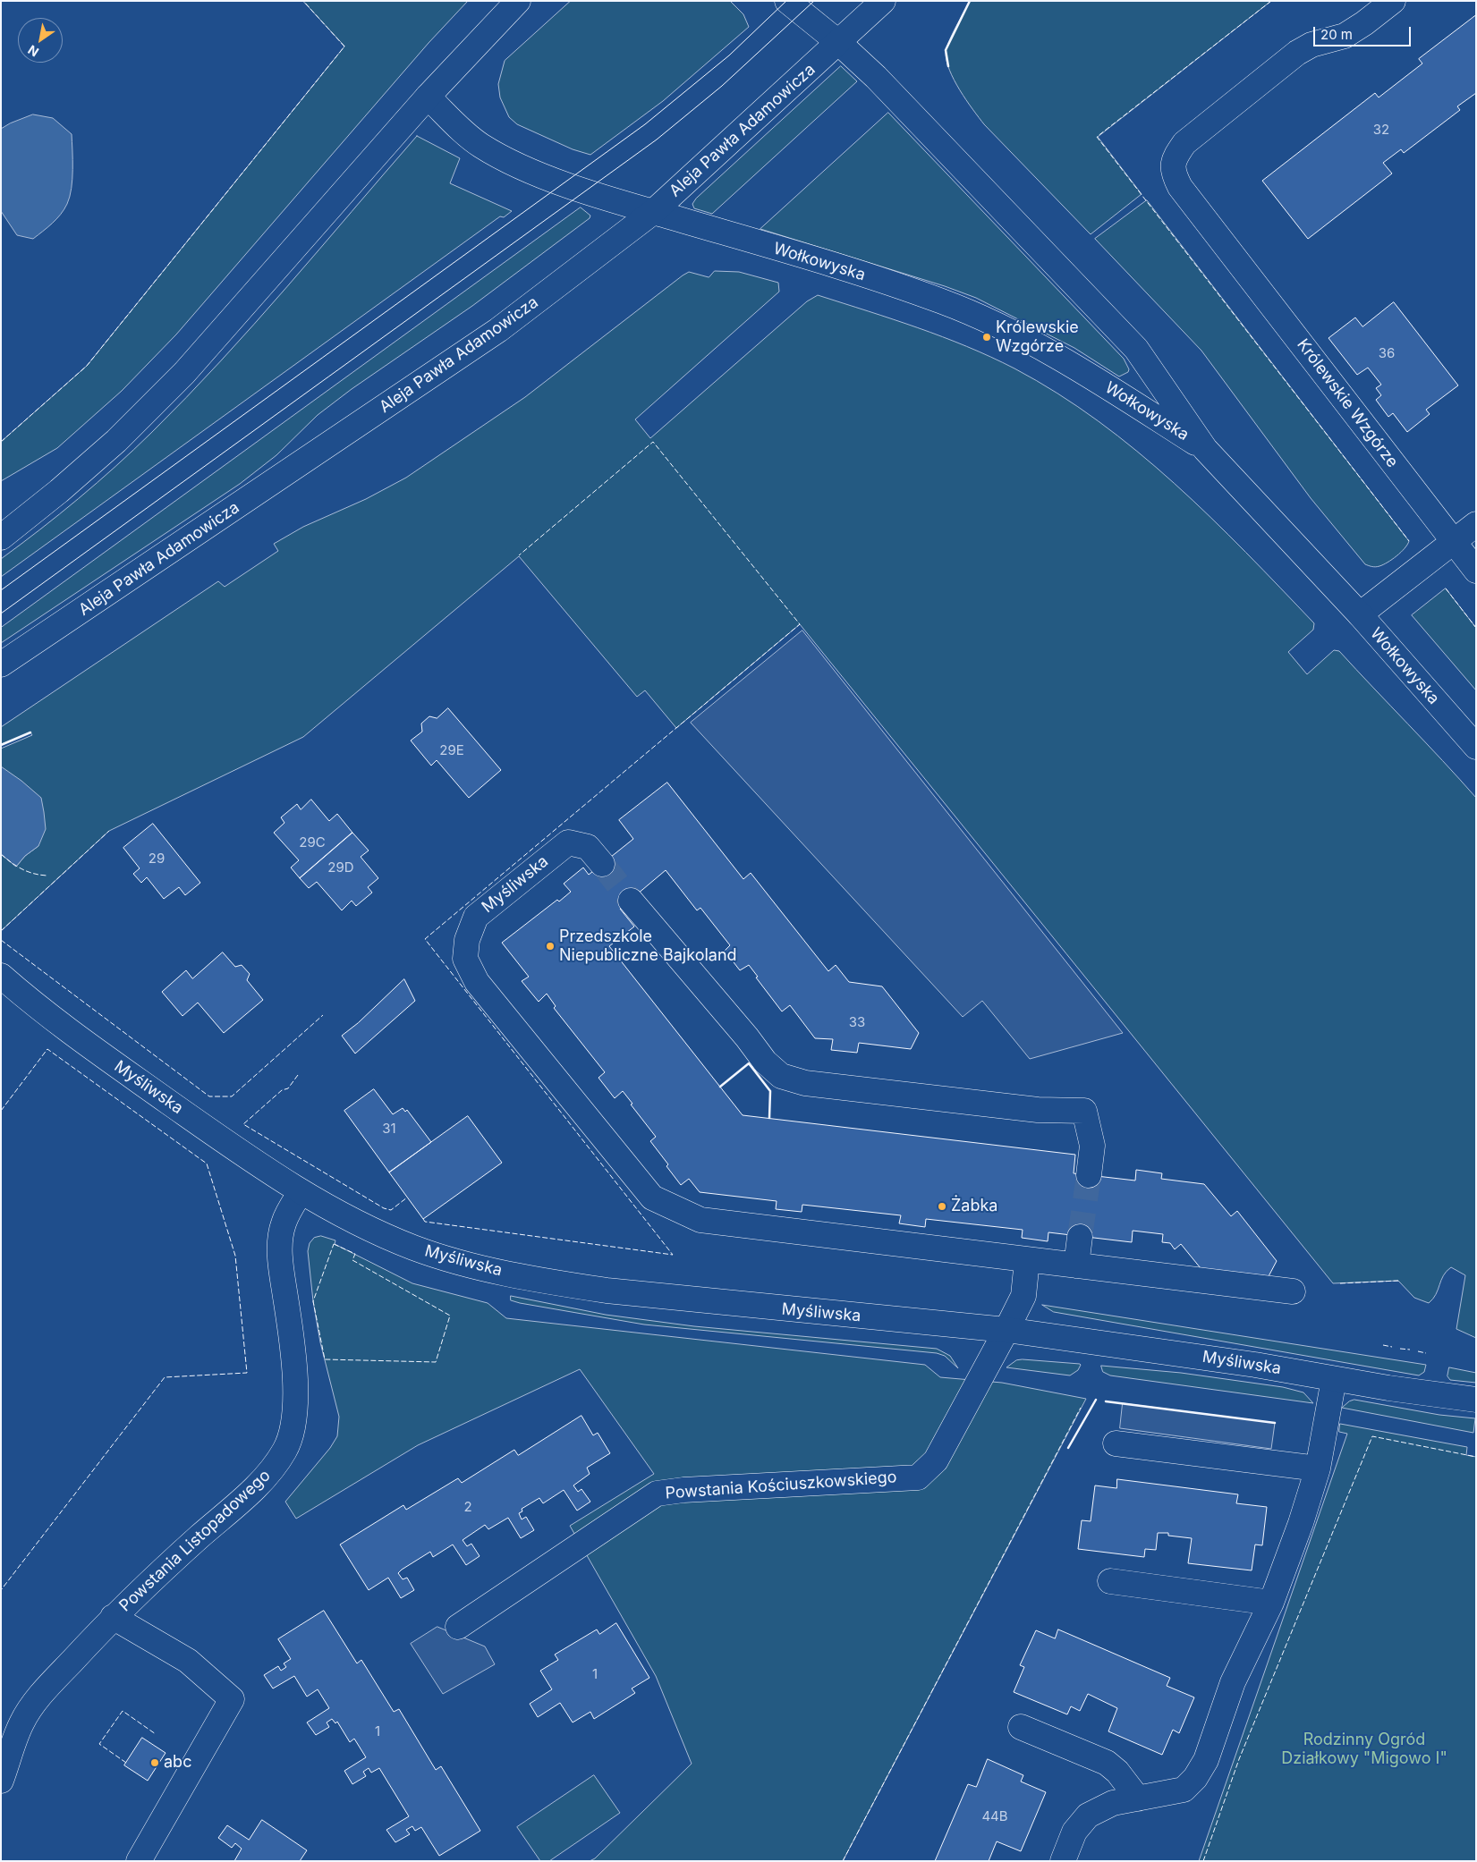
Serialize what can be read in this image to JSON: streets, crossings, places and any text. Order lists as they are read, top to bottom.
{
  "streets": {
    "street": [
      "Aleja Pawła Adamowicza",
      "Wołkowyska",
      "Królewskie Wzgórze",
      "Myśliwska",
      "Powstania Kościuszkowskiego",
      "Powstania Listopadowego"
    ]
  },
  "crossings": [
    ["Aleja Pawła Adamowicza", "Wołkowyska"],
    ["Myśliwska", "Powstania Kościuszkowskiego"],
    ["Myśliwska", "Powstania Listopadowego"]
  ],
  "parks": ["Rodzinny Ogród Działkowy \"Migowo I\""],
  "places": [
    "Królewskie Wzgórze",
    "Przedszkole Niepubliczne Bajkoland",
    "Żabka",
    "abc"
  ],
  "house_numbers": [
    "32",
    "36",
    "29E",
    "29C",
    "29",
    "29D",
    "33",
    "31",
    "2",
    "1",
    "1",
    "44B"
  ],
  "scale_bar": "20 m",
  "north": "bottom left"
}
